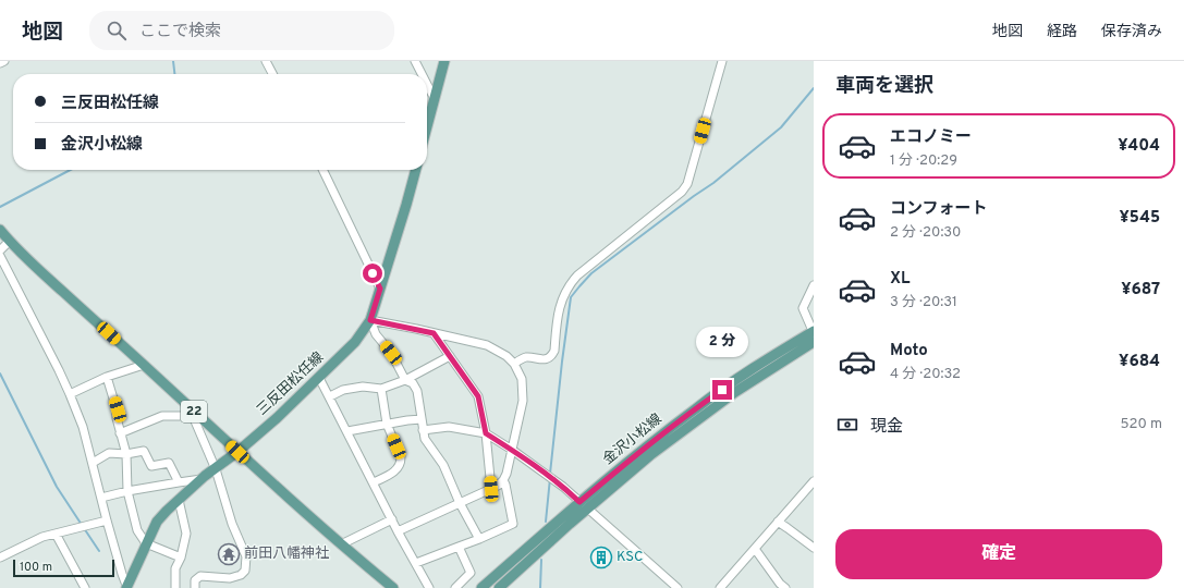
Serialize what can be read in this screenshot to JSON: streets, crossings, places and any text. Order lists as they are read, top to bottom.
{
  "streets": {
    "main road": ["三反田松任線", "22", "金沢小松線"]
  },
  "crossings": [
    ["三反田松任線", "22"]
  ],
  "places": {
    "temple": ["前田八幡神社"],
    "building": ["KSC"]
  },
  "scale_bar": "100 m",
  "page": {
    "header": "地図",
    "search": "ここで検索",
    "nav": ["地図", "経路", "保存済み"],
    "heading": "車両を選択",
    "banner": ["三反田松任線", "金沢小松線"],
    "list": [
      {
        "name": "エコノミー",
        "note": "1 分 · 20:29",
        "value": "¥404"
      },
      {
        "name": "コンフォート",
        "note": "2 分 · 20:30",
        "value": "¥545"
      },
      {
        "name": "XL",
        "note": "3 分 · 20:31",
        "value": "¥687"
      },
      {
        "name": "Moto",
        "note": "4 分 · 20:32",
        "value": "¥684"
      }
    ],
    "bubble": "2 分",
    "pay": ["現金", "520 m"],
    "buttons": "確定",
    "scale": "100 m"
  }
}
